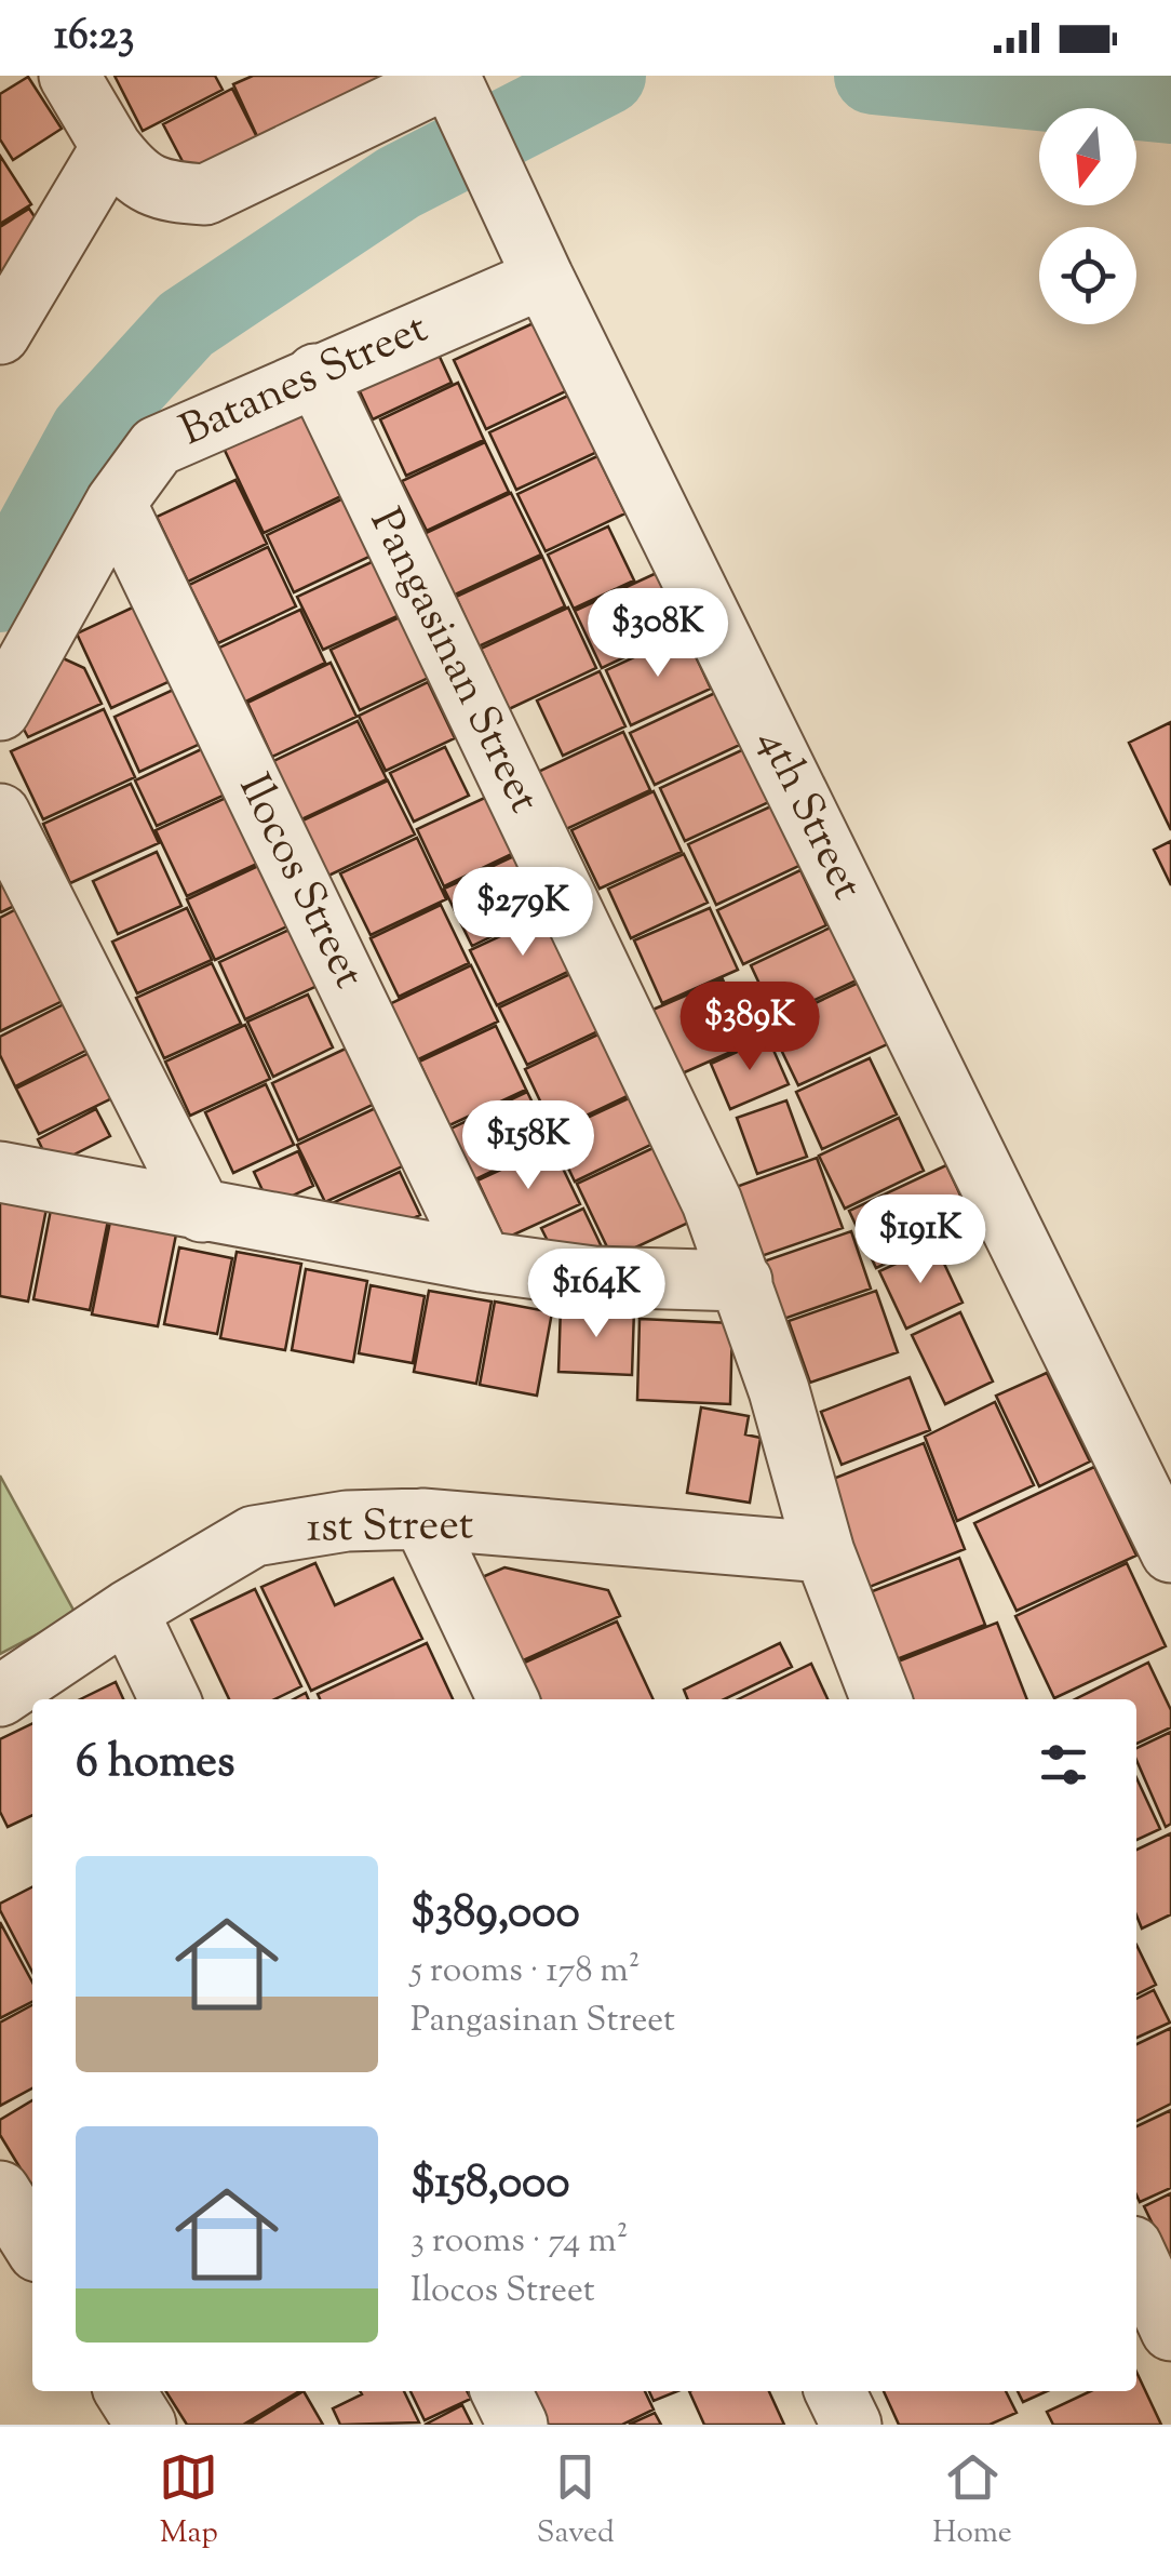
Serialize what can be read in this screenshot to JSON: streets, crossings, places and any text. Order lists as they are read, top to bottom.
{
  "streets": {
    "street": [
      "Batanes Street",
      "Pangasinan Street",
      "4th Street",
      "Ilocos Street",
      "1st Street"
    ]
  },
  "crossings": [
    ["Batanes Street", "Pangasinan Street"],
    ["Batanes Street", "4th Street"],
    ["Batanes Street", "Ilocos Street"],
    ["Pangasinan Street", "1st Street"]
  ],
  "north": "bottom",
  "page": {
    "status": "16:23",
    "price": [
      "$308K",
      "$279K",
      "$389K",
      "$158K",
      "$191K",
      "$164K"
    ],
    "heading": "6 homes",
    "list": [
      {
        "name": "$389,000",
        "note": "5 rooms · 178 m² · Pangasinan Street"
      },
      {
        "name": "$158,000",
        "note": "3 rooms · 74 m² · Ilocos Street"
      }
    ],
    "tabs": ["Map", "Saved", "Home"]
  }
}
